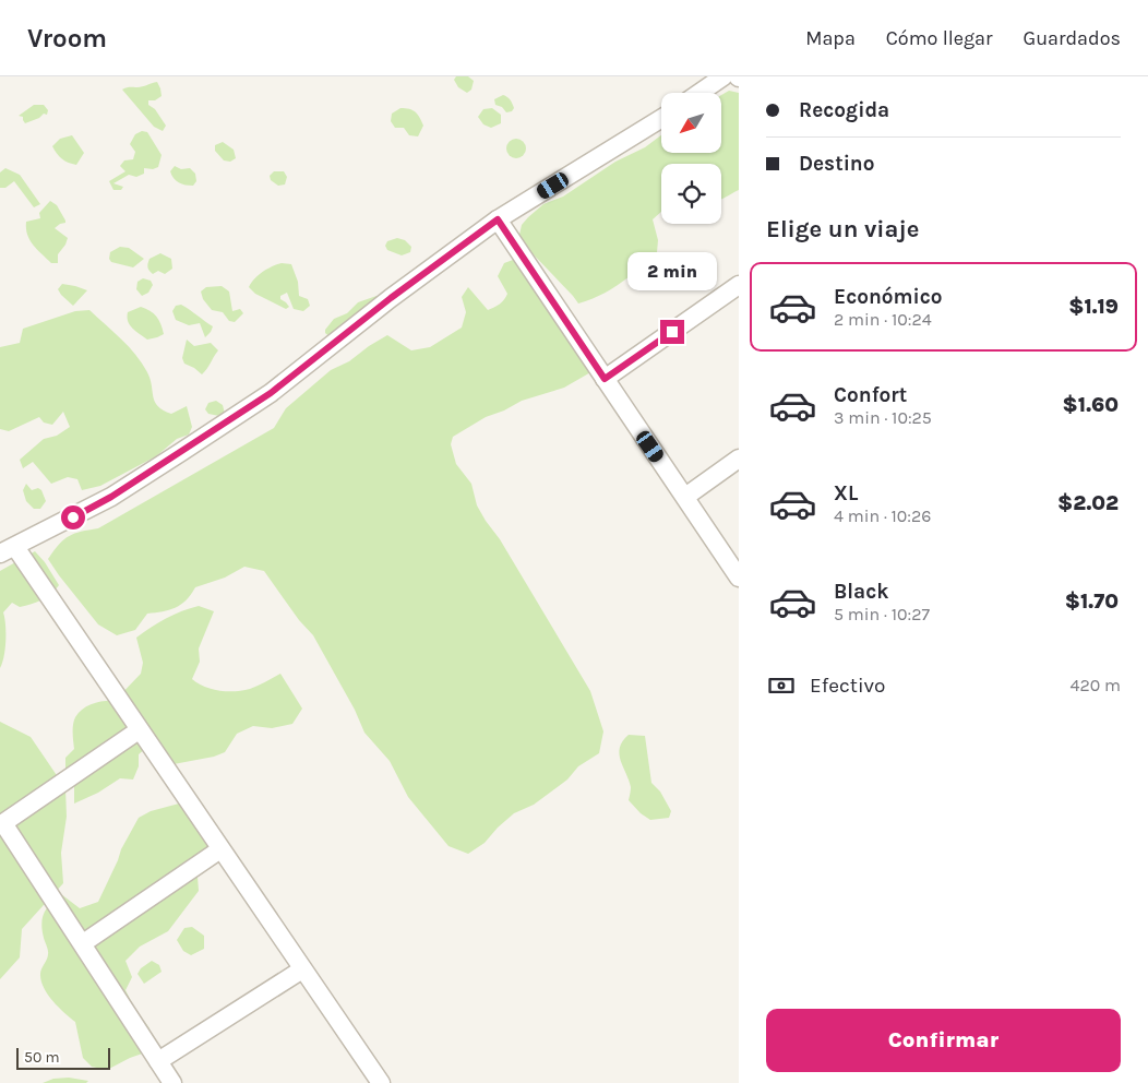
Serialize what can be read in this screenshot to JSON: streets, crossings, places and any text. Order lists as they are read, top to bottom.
{
  "scale_bar": "50 m",
  "north": "bottom left",
  "page": {
    "header": "Vroom",
    "nav": ["Mapa", "Cómo llegar", "Guardados"],
    "banner": ["Recogida", "Destino"],
    "heading": "Elige un viaje",
    "bubble": "2 min",
    "list": [
      {
        "name": "Económico",
        "note": "2 min · 10:24",
        "value": "$1.19"
      },
      {
        "name": "Confort",
        "note": "3 min · 10:25",
        "value": "$1.60"
      },
      {
        "name": "XL",
        "note": "4 min · 10:26",
        "value": "$2.02"
      },
      {
        "name": "Black",
        "note": "5 min · 10:27",
        "value": "$1.70"
      }
    ],
    "pay": ["Efectivo", "420 m"],
    "buttons": "Confirmar",
    "scale": "50 m"
  }
}
